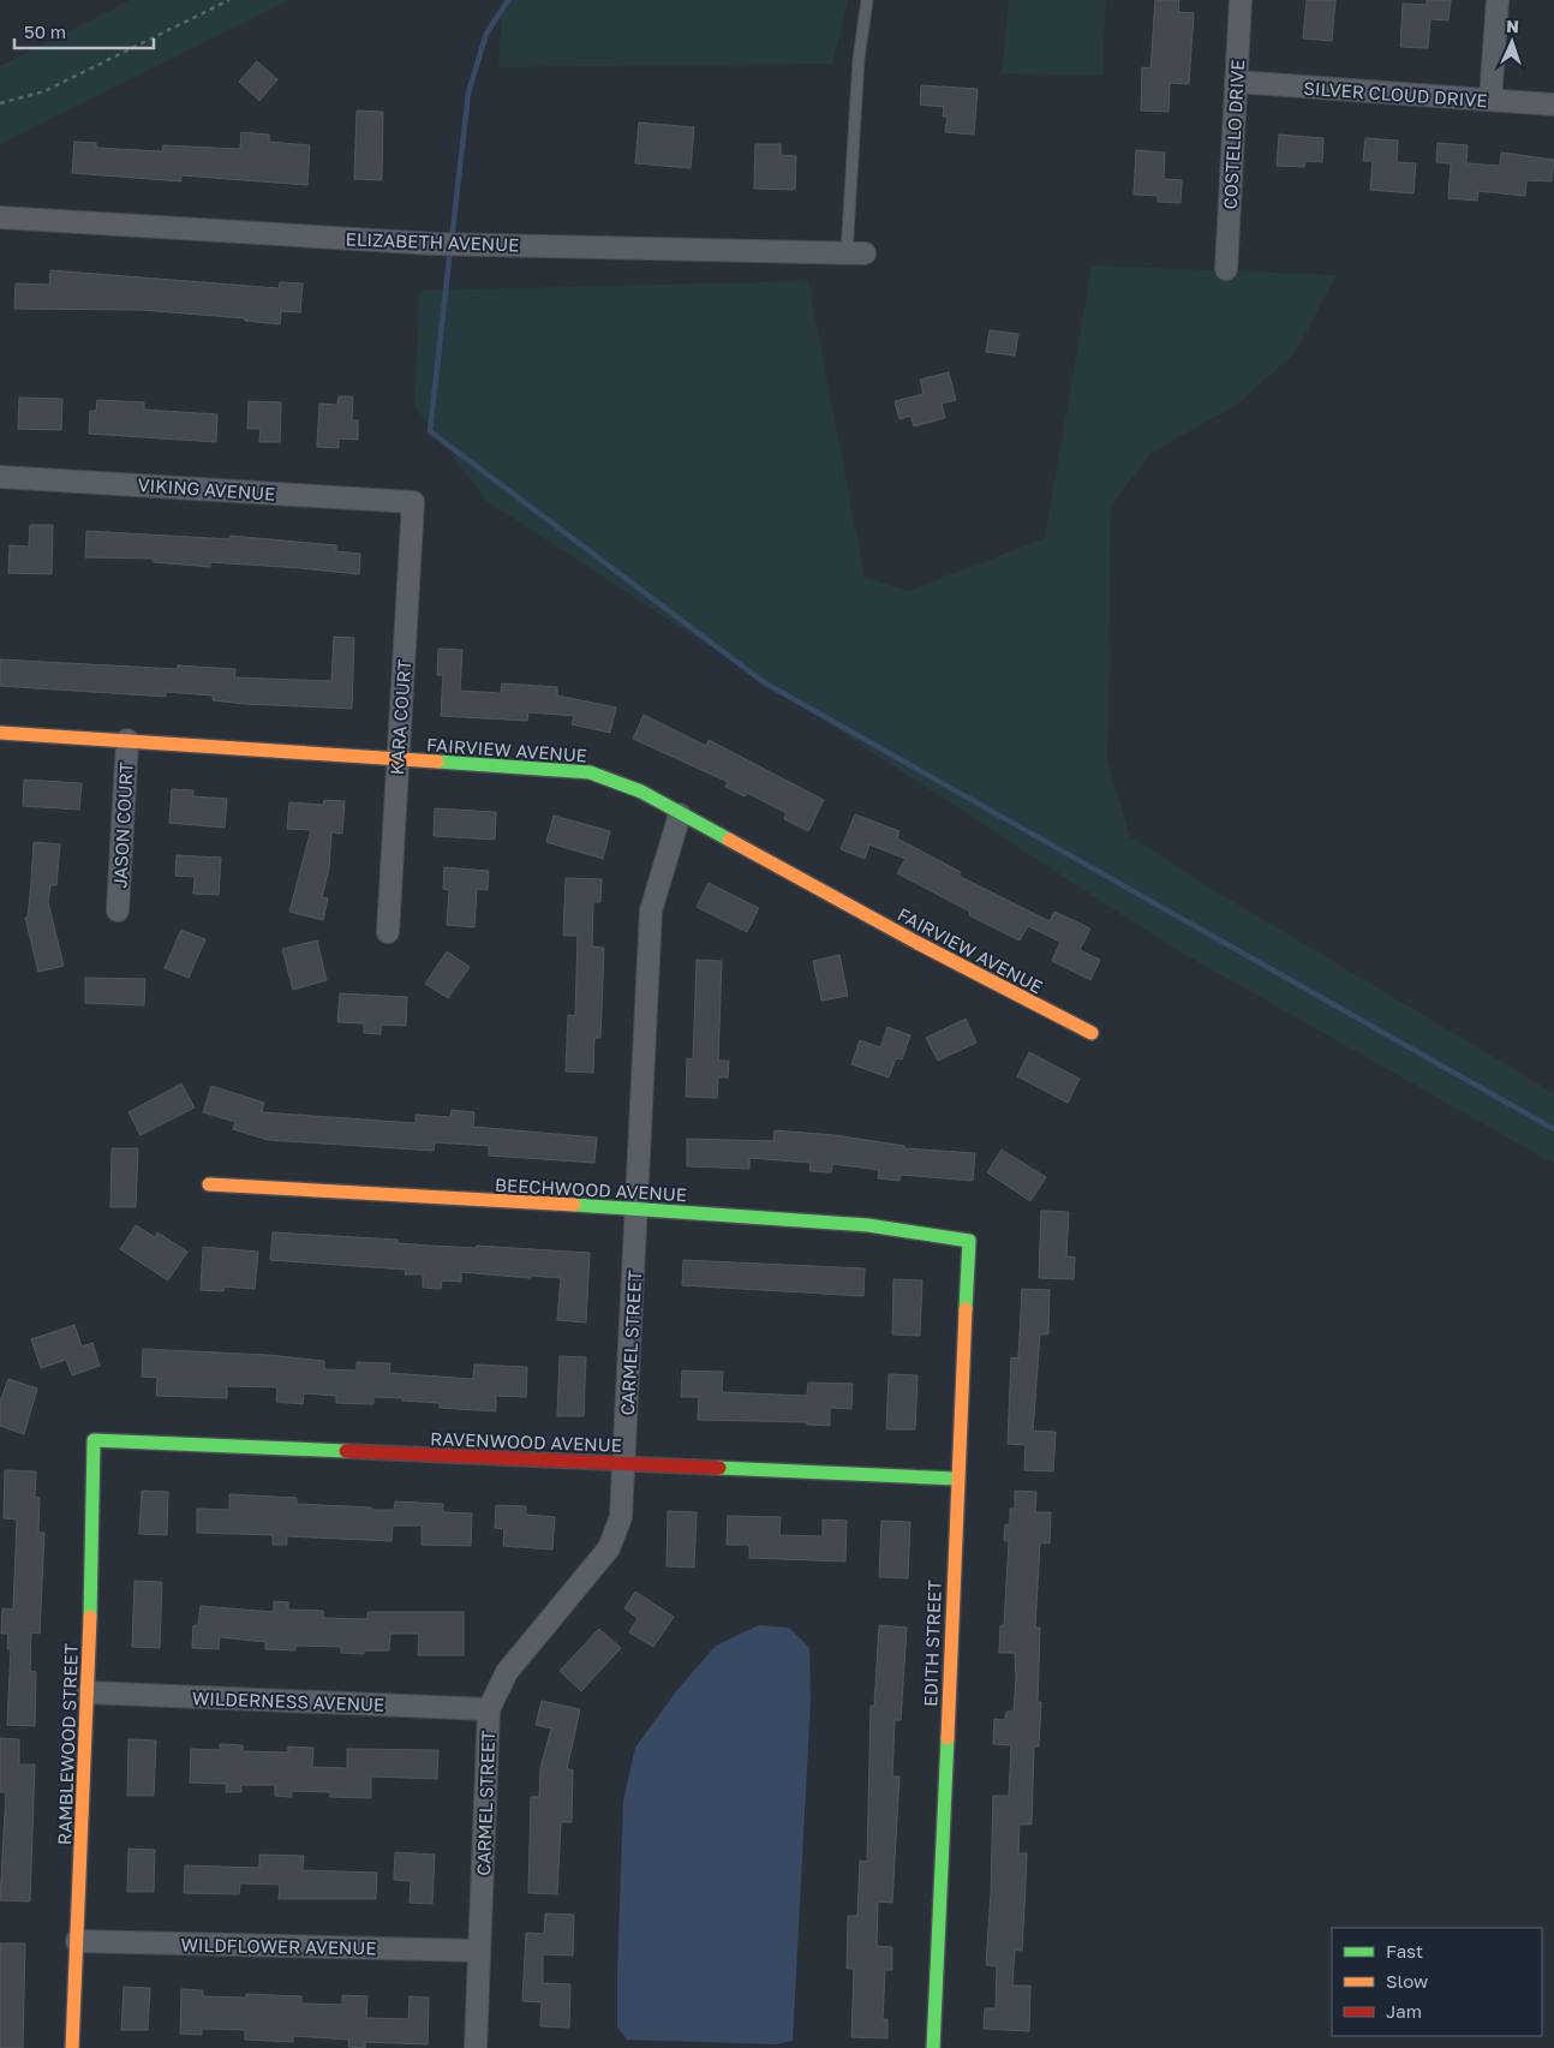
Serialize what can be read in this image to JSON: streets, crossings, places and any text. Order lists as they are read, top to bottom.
{
  "streets": {
    "street": [
      "SILVER CLOUD DRIVE",
      "COSTELLO DRIVE",
      "ELIZABETH AVENUE",
      "VIKING AVENUE",
      "KARA COURT",
      "FAIRVIEW AVENUE",
      "JASON COURT",
      "BEECHWOOD AVENUE",
      "CARMEL STREET",
      "RAVENWOOD AVENUE",
      "EDITH STREET",
      "WILDERNESS AVENUE",
      "RAMBLEWOOD STREET",
      "WILDFLOWER AVENUE"
    ]
  },
  "crossings": [
    ["SILVER CLOUD DRIVE", "COSTELLO DRIVE"],
    ["VIKING AVENUE", "KARA COURT"],
    ["KARA COURT", "FAIRVIEW AVENUE"],
    ["FAIRVIEW AVENUE", "JASON COURT"],
    ["FAIRVIEW AVENUE", "CARMEL STREET"],
    ["BEECHWOOD AVENUE", "CARMEL STREET"],
    ["BEECHWOOD AVENUE", "EDITH STREET"],
    ["CARMEL STREET", "RAVENWOOD AVENUE"],
    ["CARMEL STREET", "WILDERNESS AVENUE"],
    ["CARMEL STREET", "WILDFLOWER AVENUE"],
    ["RAVENWOOD AVENUE", "EDITH STREET"],
    ["RAVENWOOD AVENUE", "RAMBLEWOOD STREET"],
    ["WILDERNESS AVENUE", "RAMBLEWOOD STREET"],
    ["RAMBLEWOOD STREET", "WILDFLOWER AVENUE"]
  ],
  "legend": ["Fast", "Slow", "Jam"],
  "scale_bar": "50 m",
  "north": "top"
}
